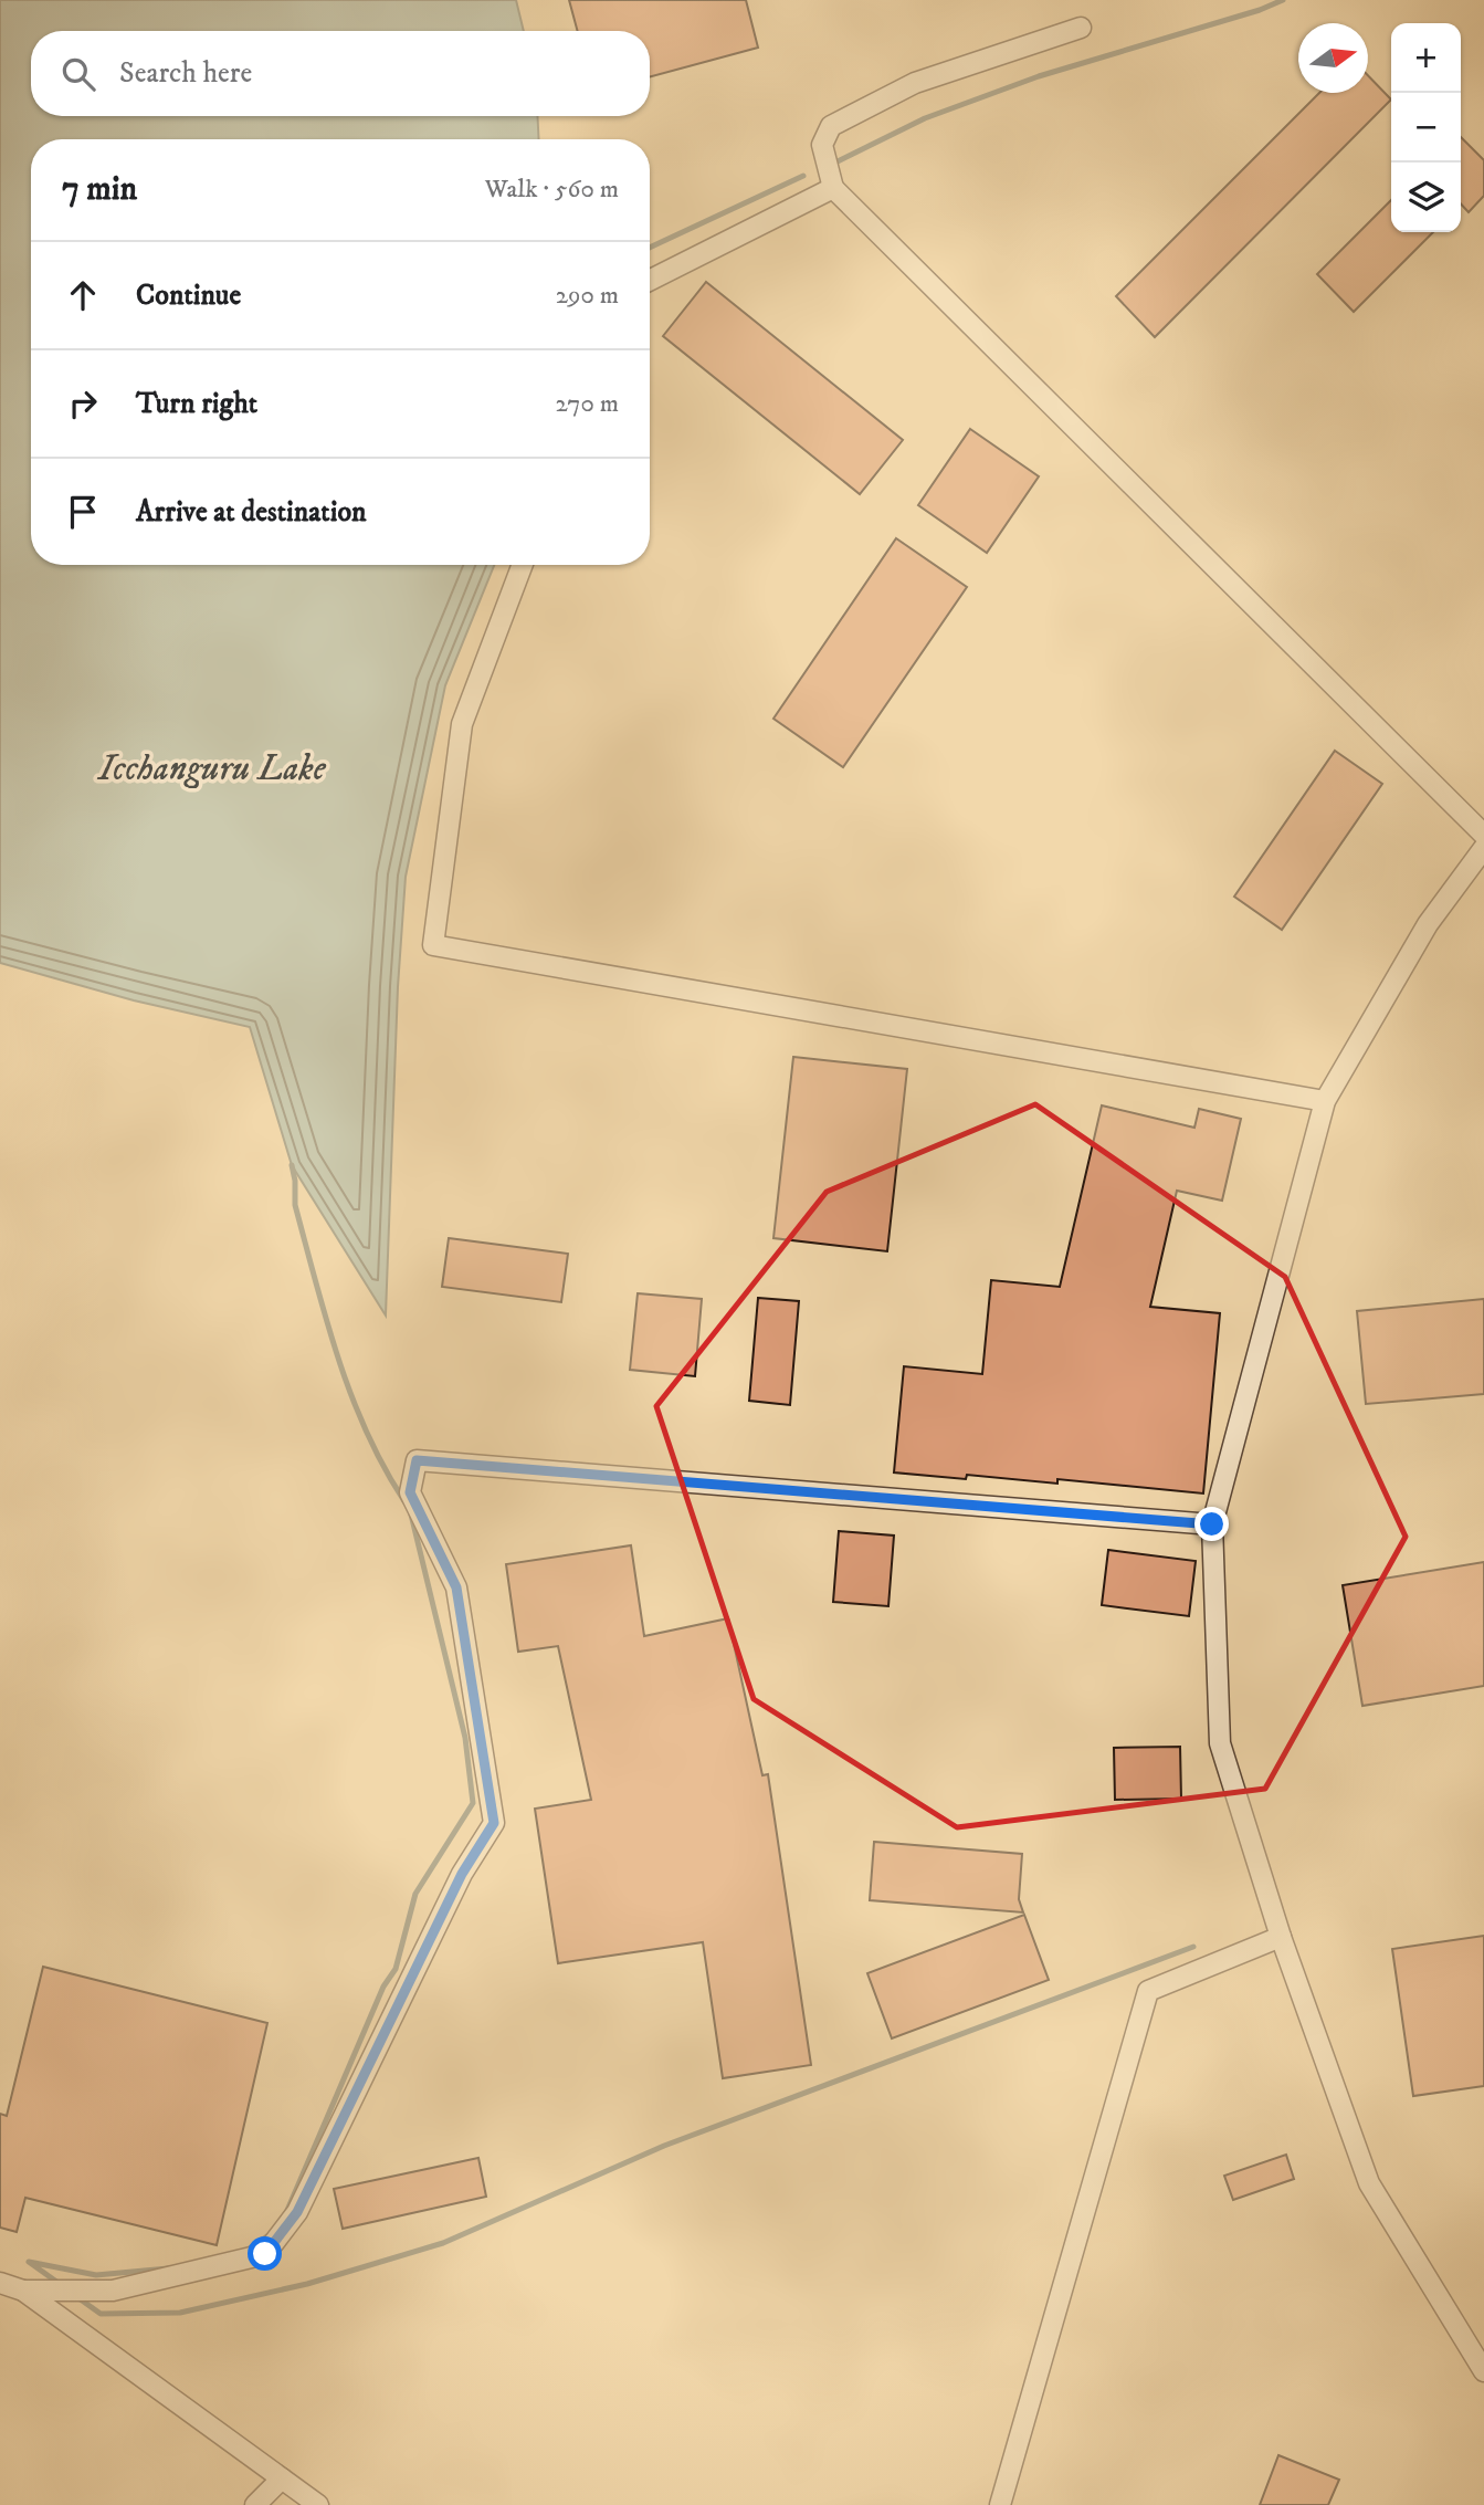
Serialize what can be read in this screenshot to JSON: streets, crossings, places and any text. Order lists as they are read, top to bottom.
{
  "water": ["Icchanguru Lake"],
  "north": "right",
  "page": {
    "map_buttons": ["+", "−"],
    "search": "Search here",
    "heading": ["7 min", "Walk · 560 m"],
    "list": [
      ["Continue", "290 m"],
      ["Turn right", "270 m"],
      "Arrive at destination"
    ]
  }
}
